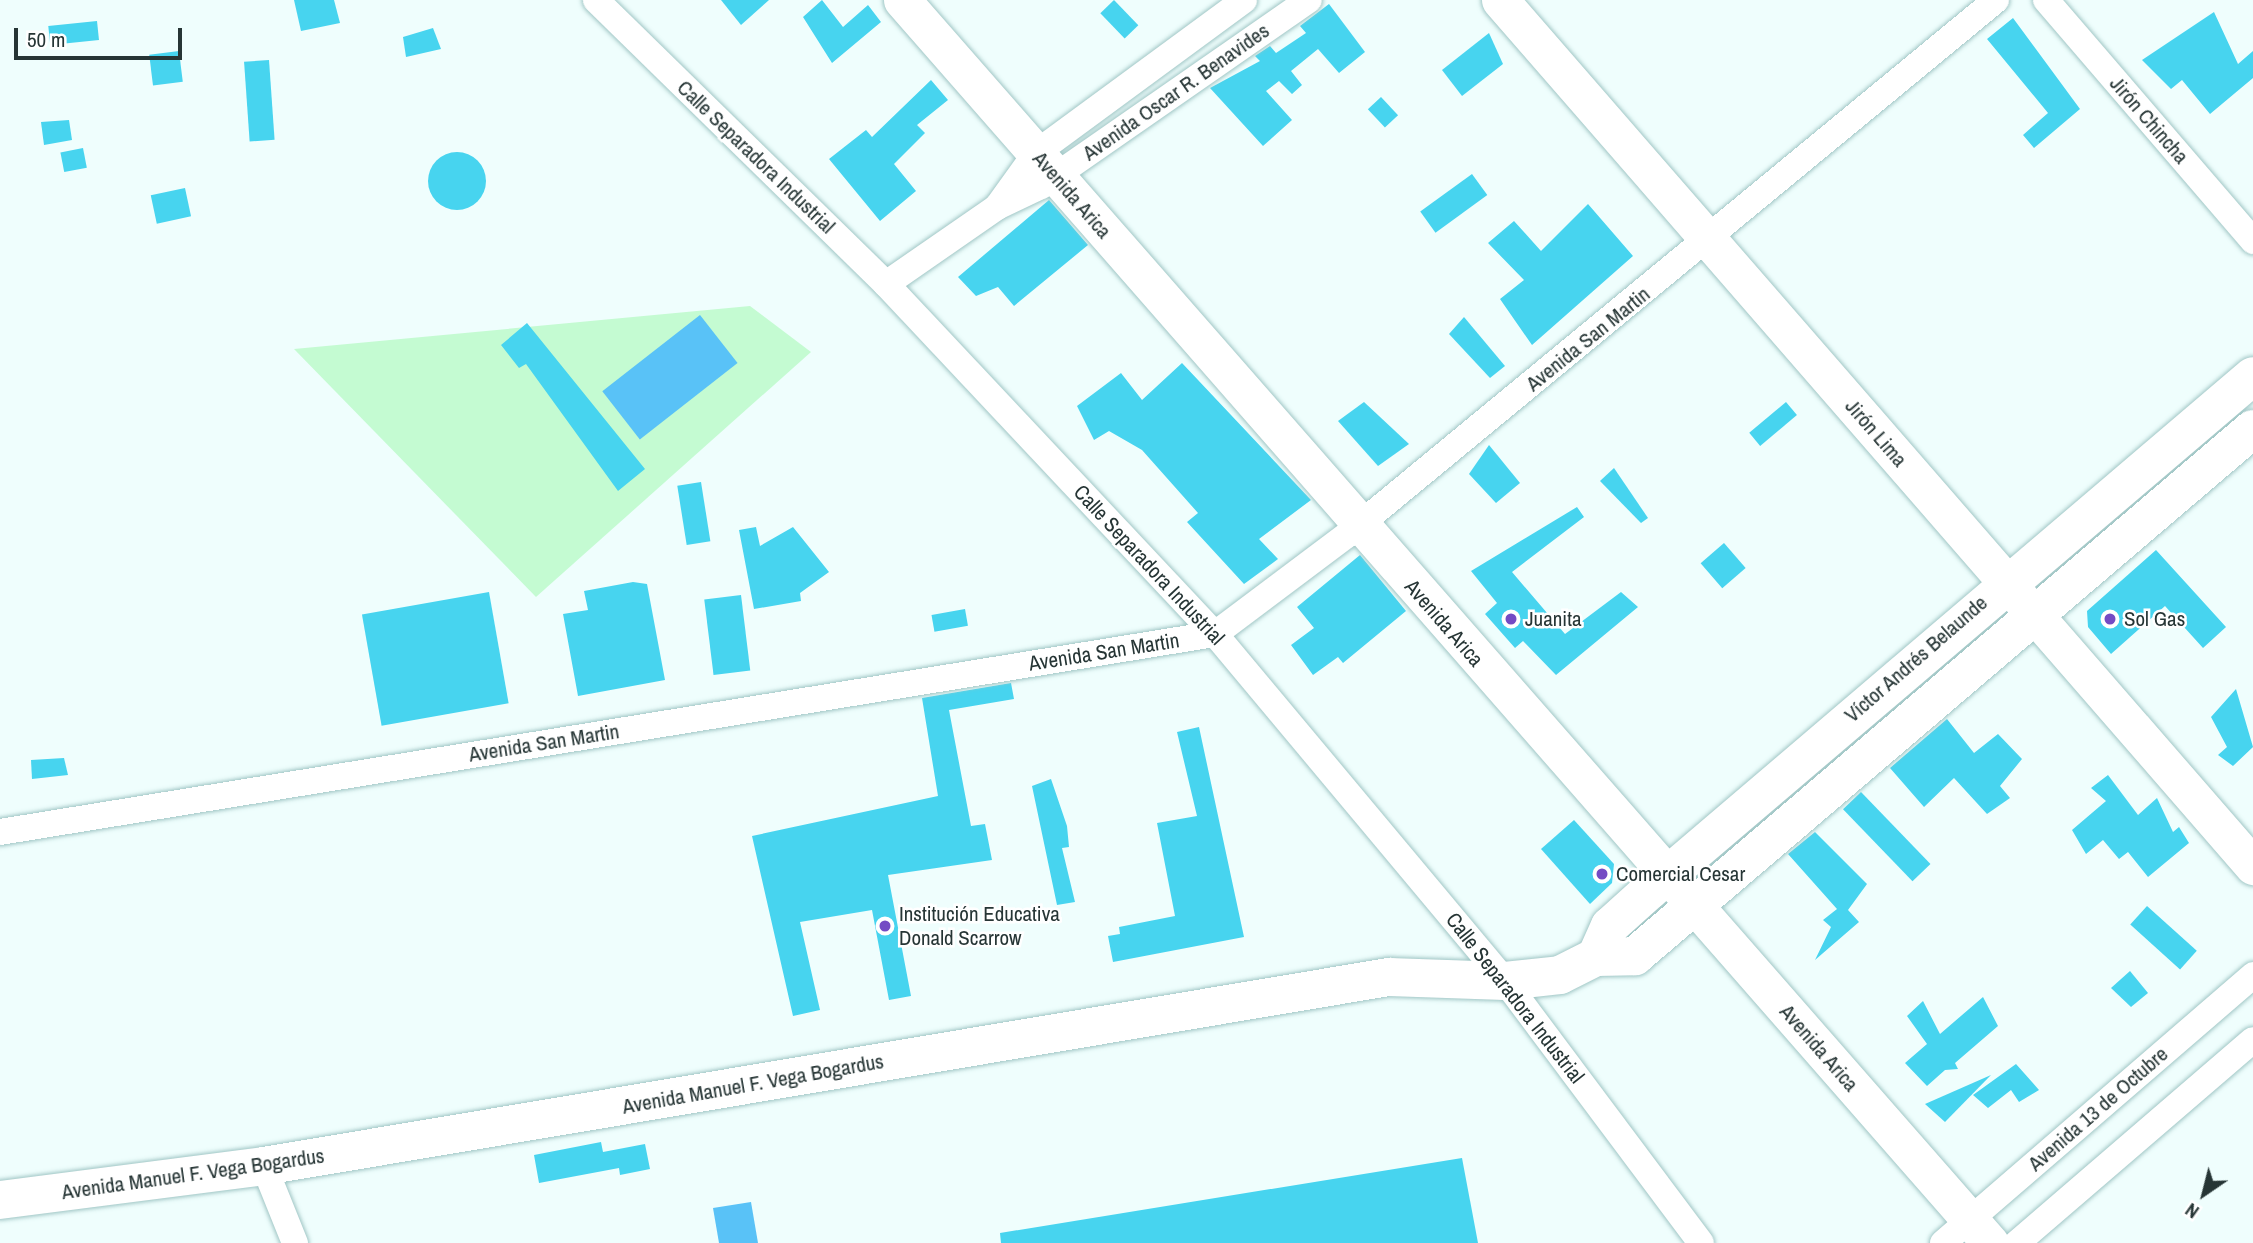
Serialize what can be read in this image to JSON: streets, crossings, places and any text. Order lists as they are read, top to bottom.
{
  "streets": {
    "main road": ["Víctor Andrés Belaunde", "Avenida Manuel F. Vega Bogardus"],
    "street": [
      "Avenida Oscar R. Benavides",
      "Jirón Chincha",
      "Calle Separadora Industrial",
      "Avenida Arica",
      "Avenida San Martin",
      "Jirón Lima",
      "Avenida 13 de Octubre"
    ]
  },
  "crossings": [
    ["Avenida Oscar R. Benavides", "Calle Separadora Industrial"],
    ["Avenida Oscar R. Benavides", "Avenida Arica"],
    ["Calle Separadora Industrial", "Avenida San Martin"],
    ["Calle Separadora Industrial", "Víctor Andrés Belaunde"],
    ["Calle Separadora Industrial", "Avenida Manuel F. Vega Bogardus"],
    ["Avenida Arica", "Avenida San Martin"],
    ["Avenida Arica", "Víctor Andrés Belaunde"],
    ["Avenida Arica", "Avenida 13 de Octubre"],
    ["Avenida San Martin", "Jirón Lima"],
    ["Jirón Lima", "Víctor Andrés Belaunde"],
    ["Víctor Andrés Belaunde", "Avenida Manuel F. Vega Bogardus"]
  ],
  "places": [
    "Juanita",
    "Sol Gas",
    "Comercial Cesar",
    "Institución Educativa Donald Scarrow"
  ],
  "scale_bar": "50 m",
  "north": "bottom left"
}
